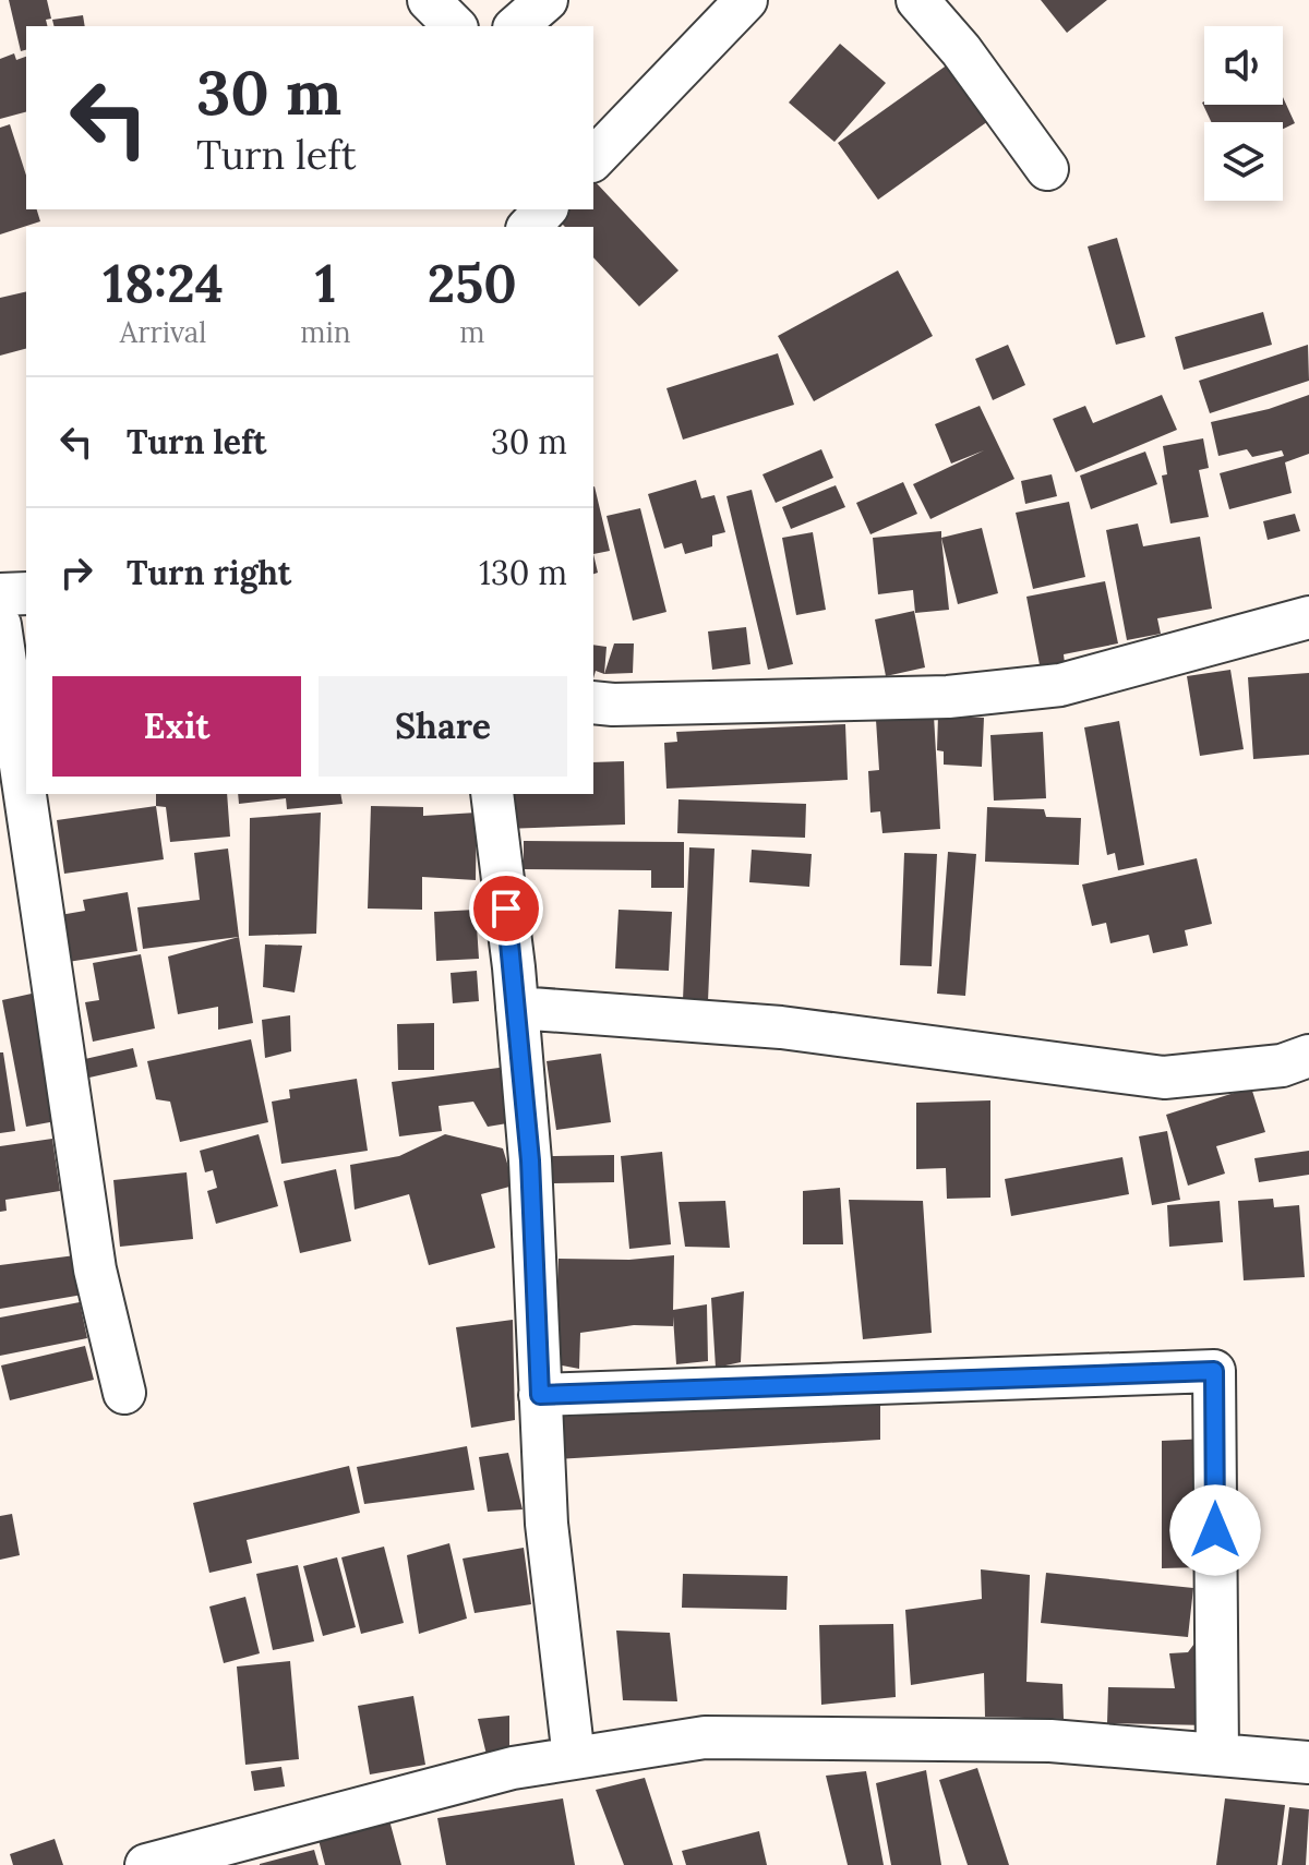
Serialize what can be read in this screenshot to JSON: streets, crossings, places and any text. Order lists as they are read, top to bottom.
{
  "page": {
    "turn": ["30 m", "Turn left"],
    "eta": [
      "18:24",
      "Arrival",
      "1",
      "min",
      "250",
      "m"
    ],
    "list": [
      {
        "name": "Turn left",
        "value": "30 m"
      },
      {
        "name": "Turn right",
        "value": "130 m"
      }
    ],
    "buttons": ["Exit", "Share"]
  }
}
